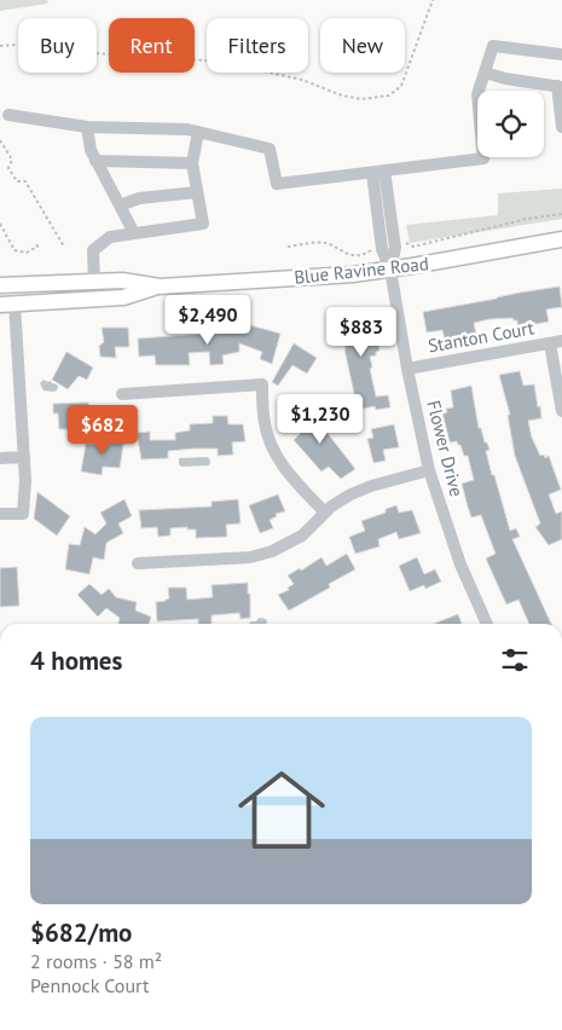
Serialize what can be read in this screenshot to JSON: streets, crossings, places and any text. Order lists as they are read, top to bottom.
{
  "streets": {
    "main road": ["Blue Ravine Road"],
    "street": ["Stanton Court", "Flower Drive"]
  },
  "crossings": [
    ["Blue Ravine Road", "Flower Drive"],
    ["Stanton Court", "Flower Drive"]
  ],
  "page": {
    "chip": [
      "Buy",
      "Rent",
      "Filters",
      "New"
    ],
    "price": [
      "$2,490",
      "$883",
      "$1,230",
      "$682"
    ],
    "heading": "4 homes",
    "list": [
      {
        "name": "$682/mo",
        "note": "2 rooms · 58 m² · Pennock Court"
      }
    ]
  }
}
